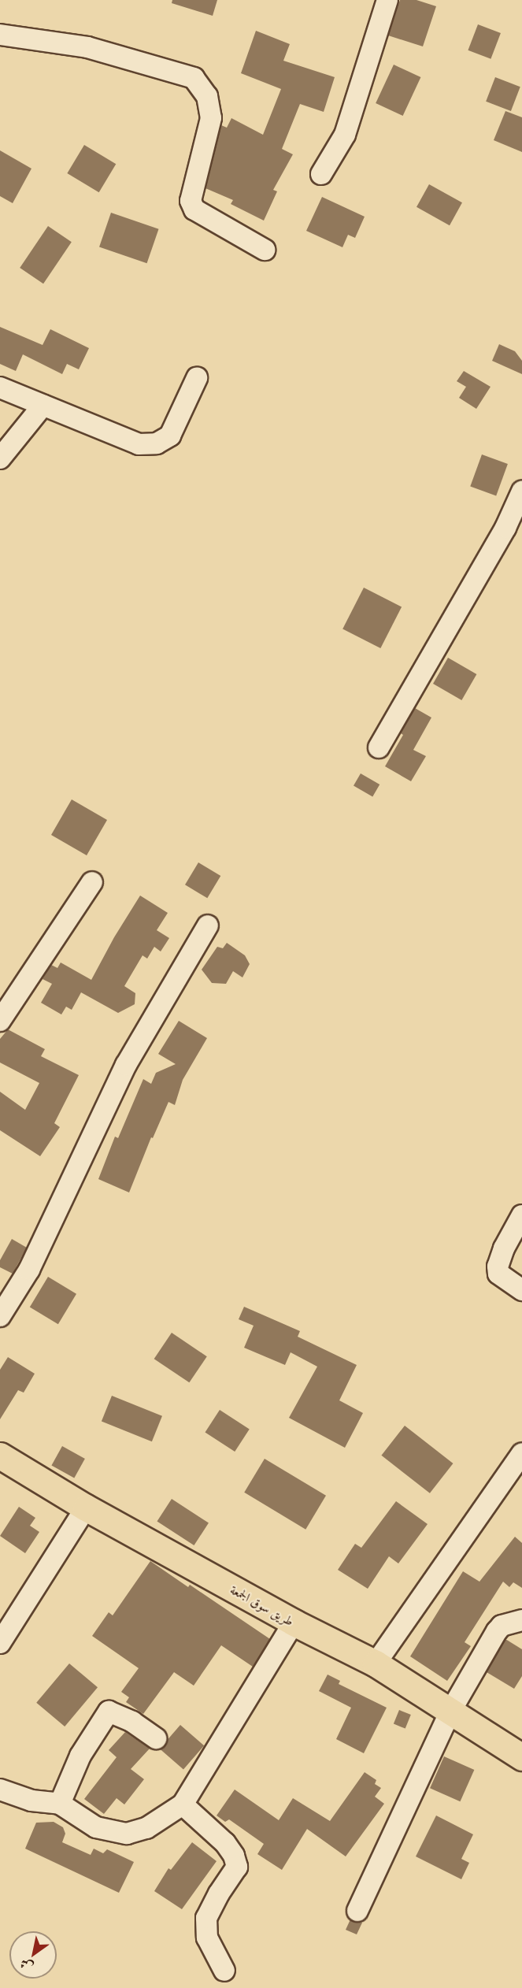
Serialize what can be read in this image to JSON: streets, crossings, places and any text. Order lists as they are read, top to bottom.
{
  "streets": {
    "main road": ["طريق سوق الجمعة"]
  },
  "north": "bottom left"
}
